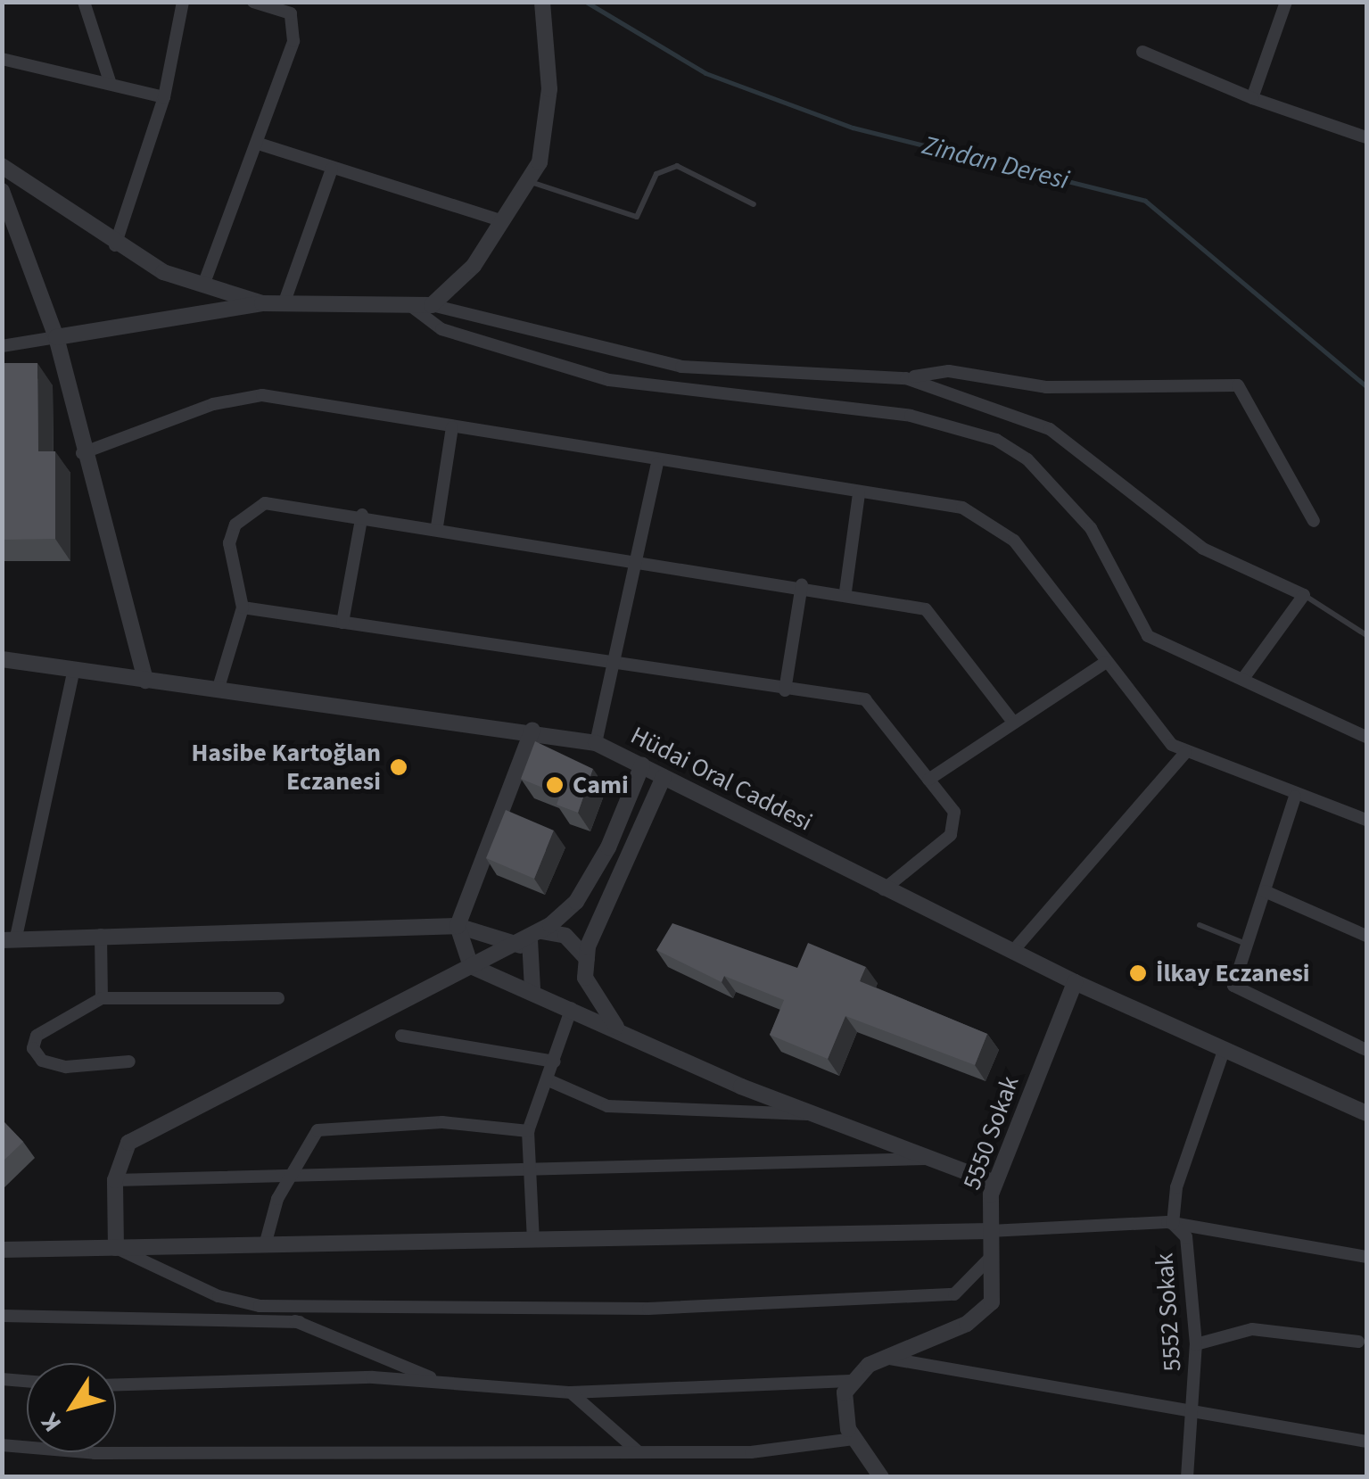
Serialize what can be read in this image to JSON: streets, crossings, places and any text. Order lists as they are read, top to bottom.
{
  "streets": {
    "street": ["Hüdai Oral Caddesi", "5550 Sokak", "5552 Sokak"]
  },
  "crossings": [
    ["Hüdai Oral Caddesi", "5550 Sokak"],
    ["Hüdai Oral Caddesi", "5552 Sokak"]
  ],
  "water": ["Zindan Deresi"],
  "places": ["Hasibe Kartoğlan Eczanesi", "Cami", "İlkay Eczanesi"],
  "north": "bottom left"
}
